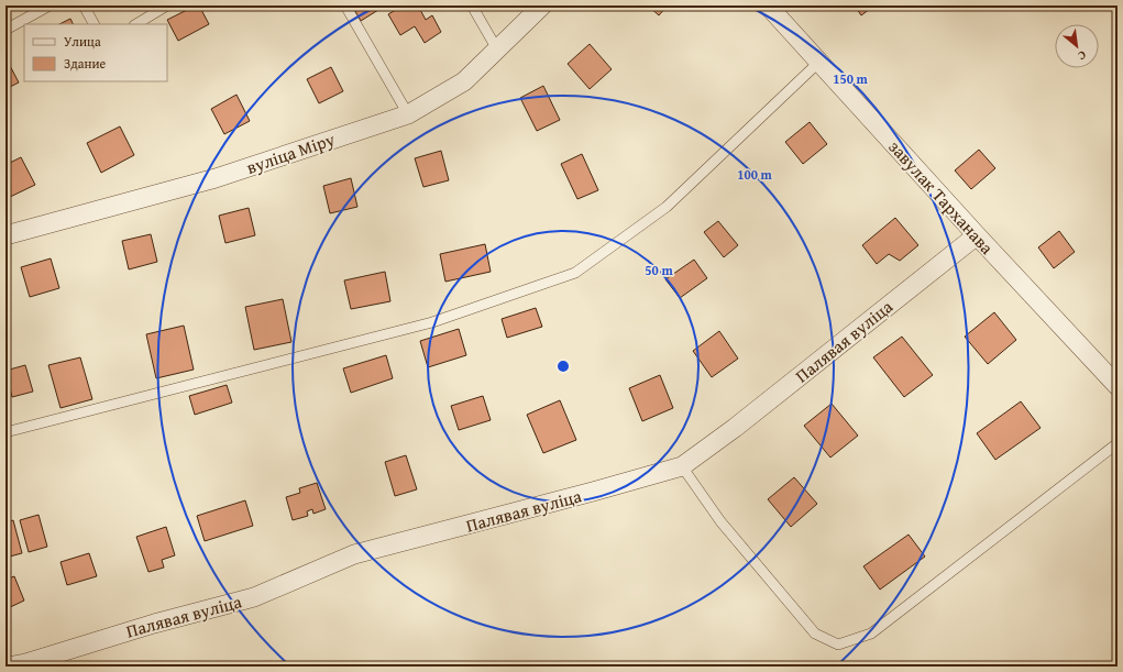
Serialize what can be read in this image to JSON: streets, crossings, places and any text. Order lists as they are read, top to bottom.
{
  "streets": {
    "street": ["вуліца Міру", "завулак Тарханава", "Палявая вуліца"]
  },
  "crossings": [
    ["завулак Тарханава", "Палявая вуліца"]
  ],
  "legend": ["Улица", "Здание"],
  "north": "bottom right",
  "rings": ["150 m", "100 m", "50 m"]
}
